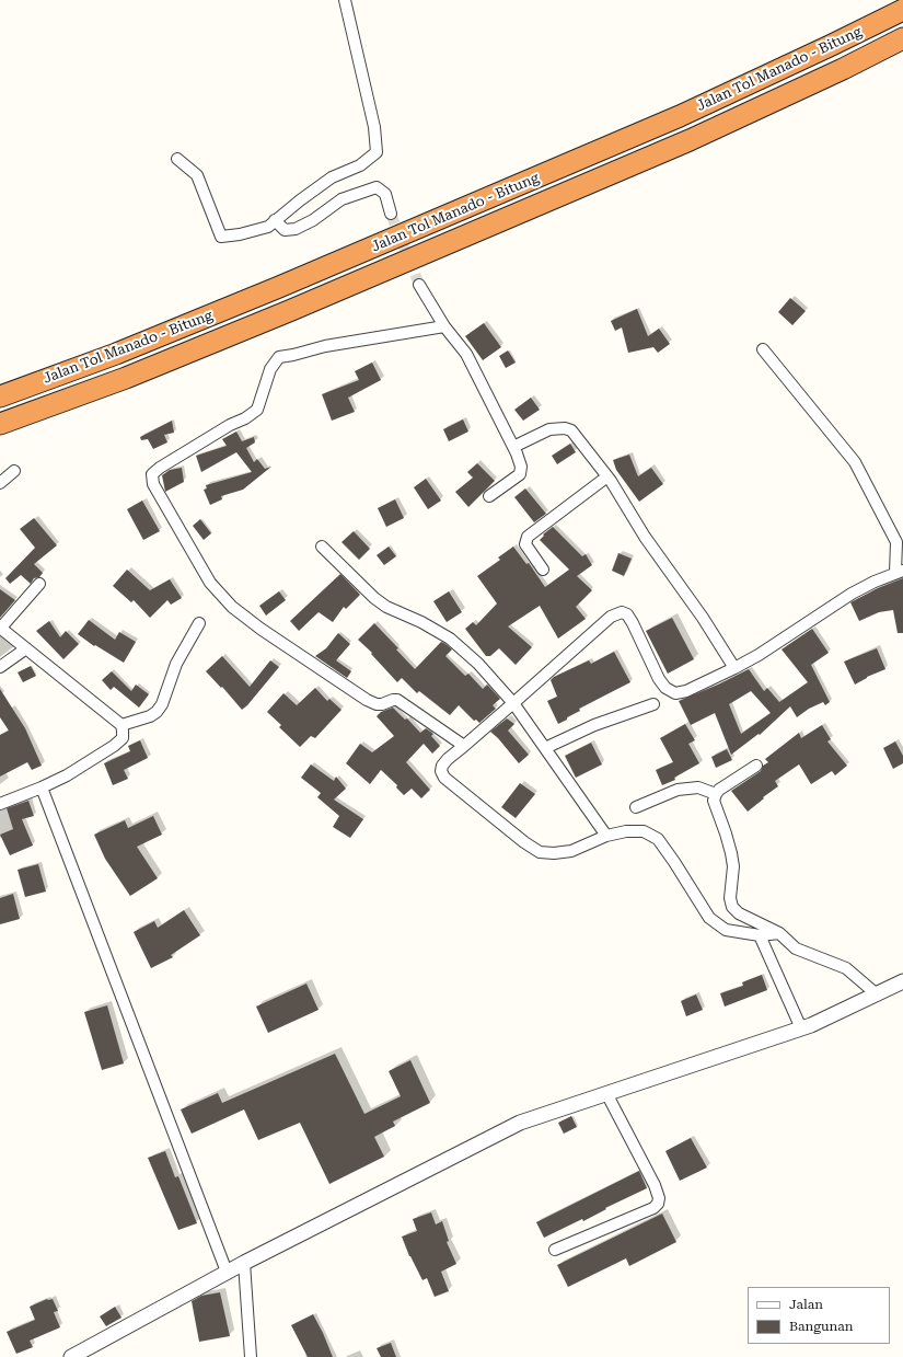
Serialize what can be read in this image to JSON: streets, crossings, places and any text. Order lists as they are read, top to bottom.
{
  "streets": {
    "highway": ["Jalan Tol Manado - Bitung"]
  },
  "legend": ["Jalan", "Bangunan"]
}
